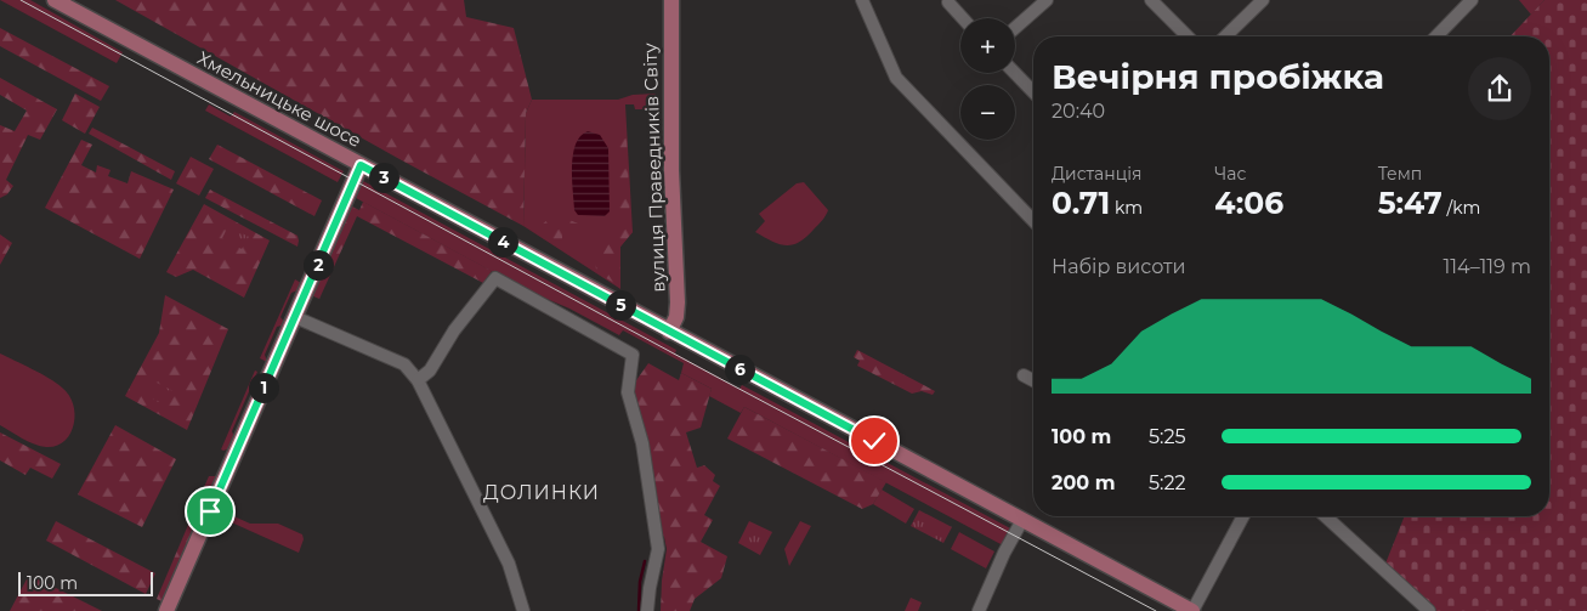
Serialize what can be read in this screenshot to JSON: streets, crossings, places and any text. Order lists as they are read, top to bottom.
{
  "streets": {
    "main road": ["Хмельницьке шосе", "вулиця Праведників Світу"]
  },
  "crossings": [
    ["Хмельницьке шосе", "вулиця Праведників Світу"]
  ],
  "districts": ["ДОЛИНКИ"],
  "scale_bar": "100 m",
  "page": {
    "map_buttons": ["+", "−"],
    "heading": ["Вечірня пробіжка", "20:40"],
    "stats": [
      ["Дистанція", "0.71 km"],
      ["Час", "4:06"],
      ["Темп", "5:47 /km"]
    ],
    "pins": [
      "3",
      "4",
      "2",
      "5",
      "6",
      "1"
    ],
    "chart": ["Набір висоти", "114–119 m"],
    "list": [
      {
        "name": "100 m",
        "note": "5:25"
      },
      {
        "name": "200 m",
        "note": "5:22"
      }
    ],
    "scale": "100 m"
  }
}
